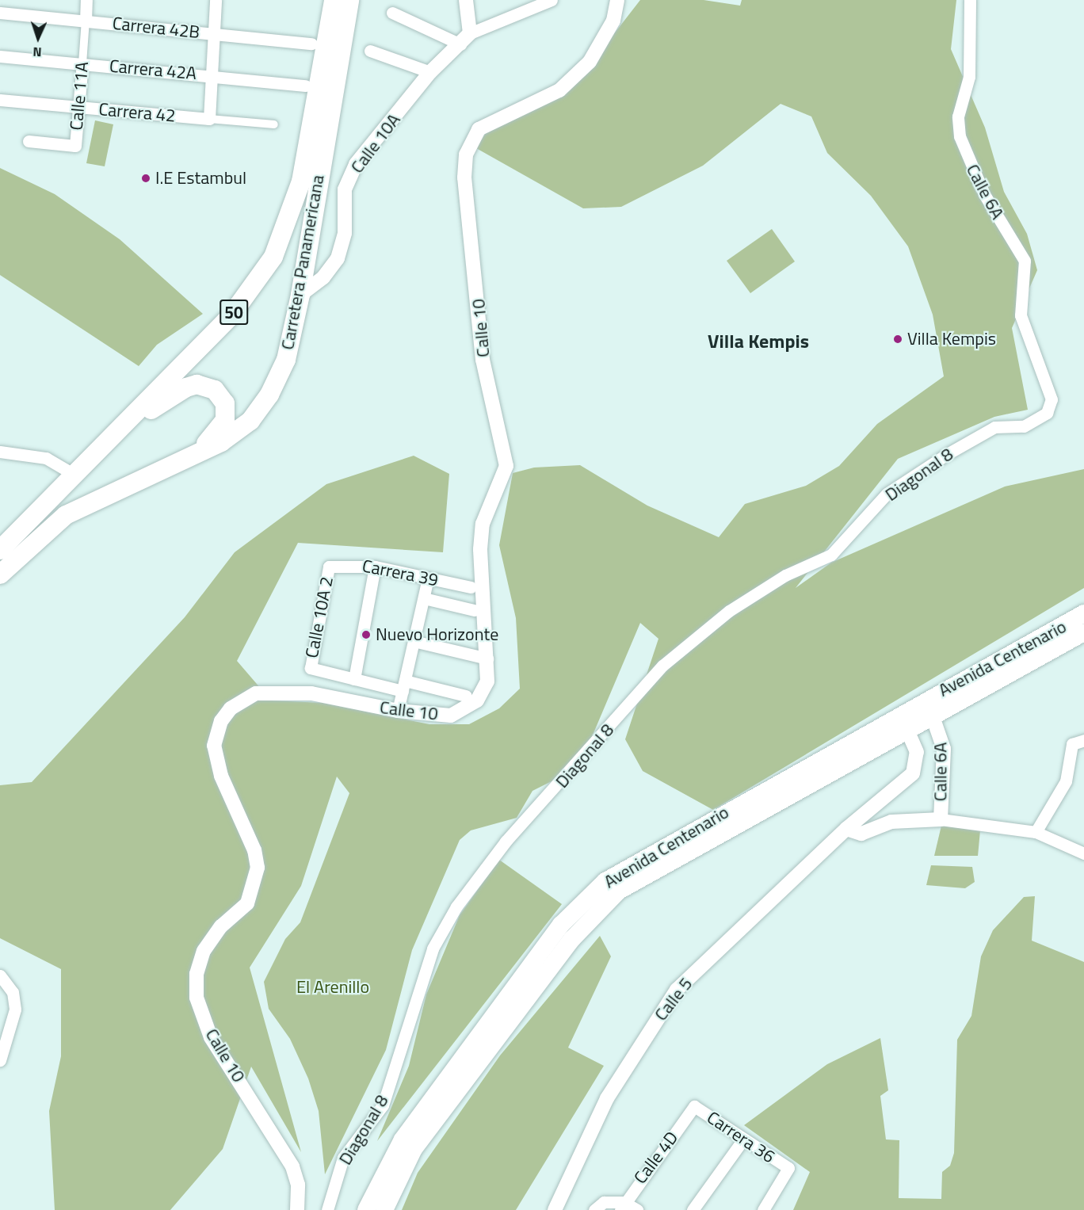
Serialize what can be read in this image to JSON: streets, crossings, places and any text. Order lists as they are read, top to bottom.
{
  "streets": {
    "highway": ["Carretera Panamericana", "50"],
    "main road": ["Avenida Centenario"],
    "street": [
      "Carrera 42B",
      "Carrera 42A",
      "Calle 11A",
      "Carrera 42",
      "Calle 10A",
      "Calle 6A",
      "Calle 10",
      "Diagonal 8",
      "Carrera 39",
      "Calle 10A 2",
      "Calle 5",
      "Carrera 36",
      "Calle 4D"
    ]
  },
  "crossings": [
    ["Carrera 42B", "Calle 11A"],
    ["Carrera 42A", "Calle 11A"],
    ["Calle 11A", "Carrera 42"],
    ["Calle 10A", "Carretera Panamericana"],
    ["Calle 6A", "Diagonal 8"],
    ["Calle 6A", "Avenida Centenario"],
    ["Carrera 39", "Calle 10A 2"],
    ["Avenida Centenario", "Calle 5"],
    ["Carrera 36", "Calle 4D"]
  ],
  "districts": ["Villa Kempis"],
  "parks": ["El Arenillo"],
  "places": ["I.E Estambul", "Villa Kempis", "Nuevo Horizonte"],
  "north": "bottom"
}
